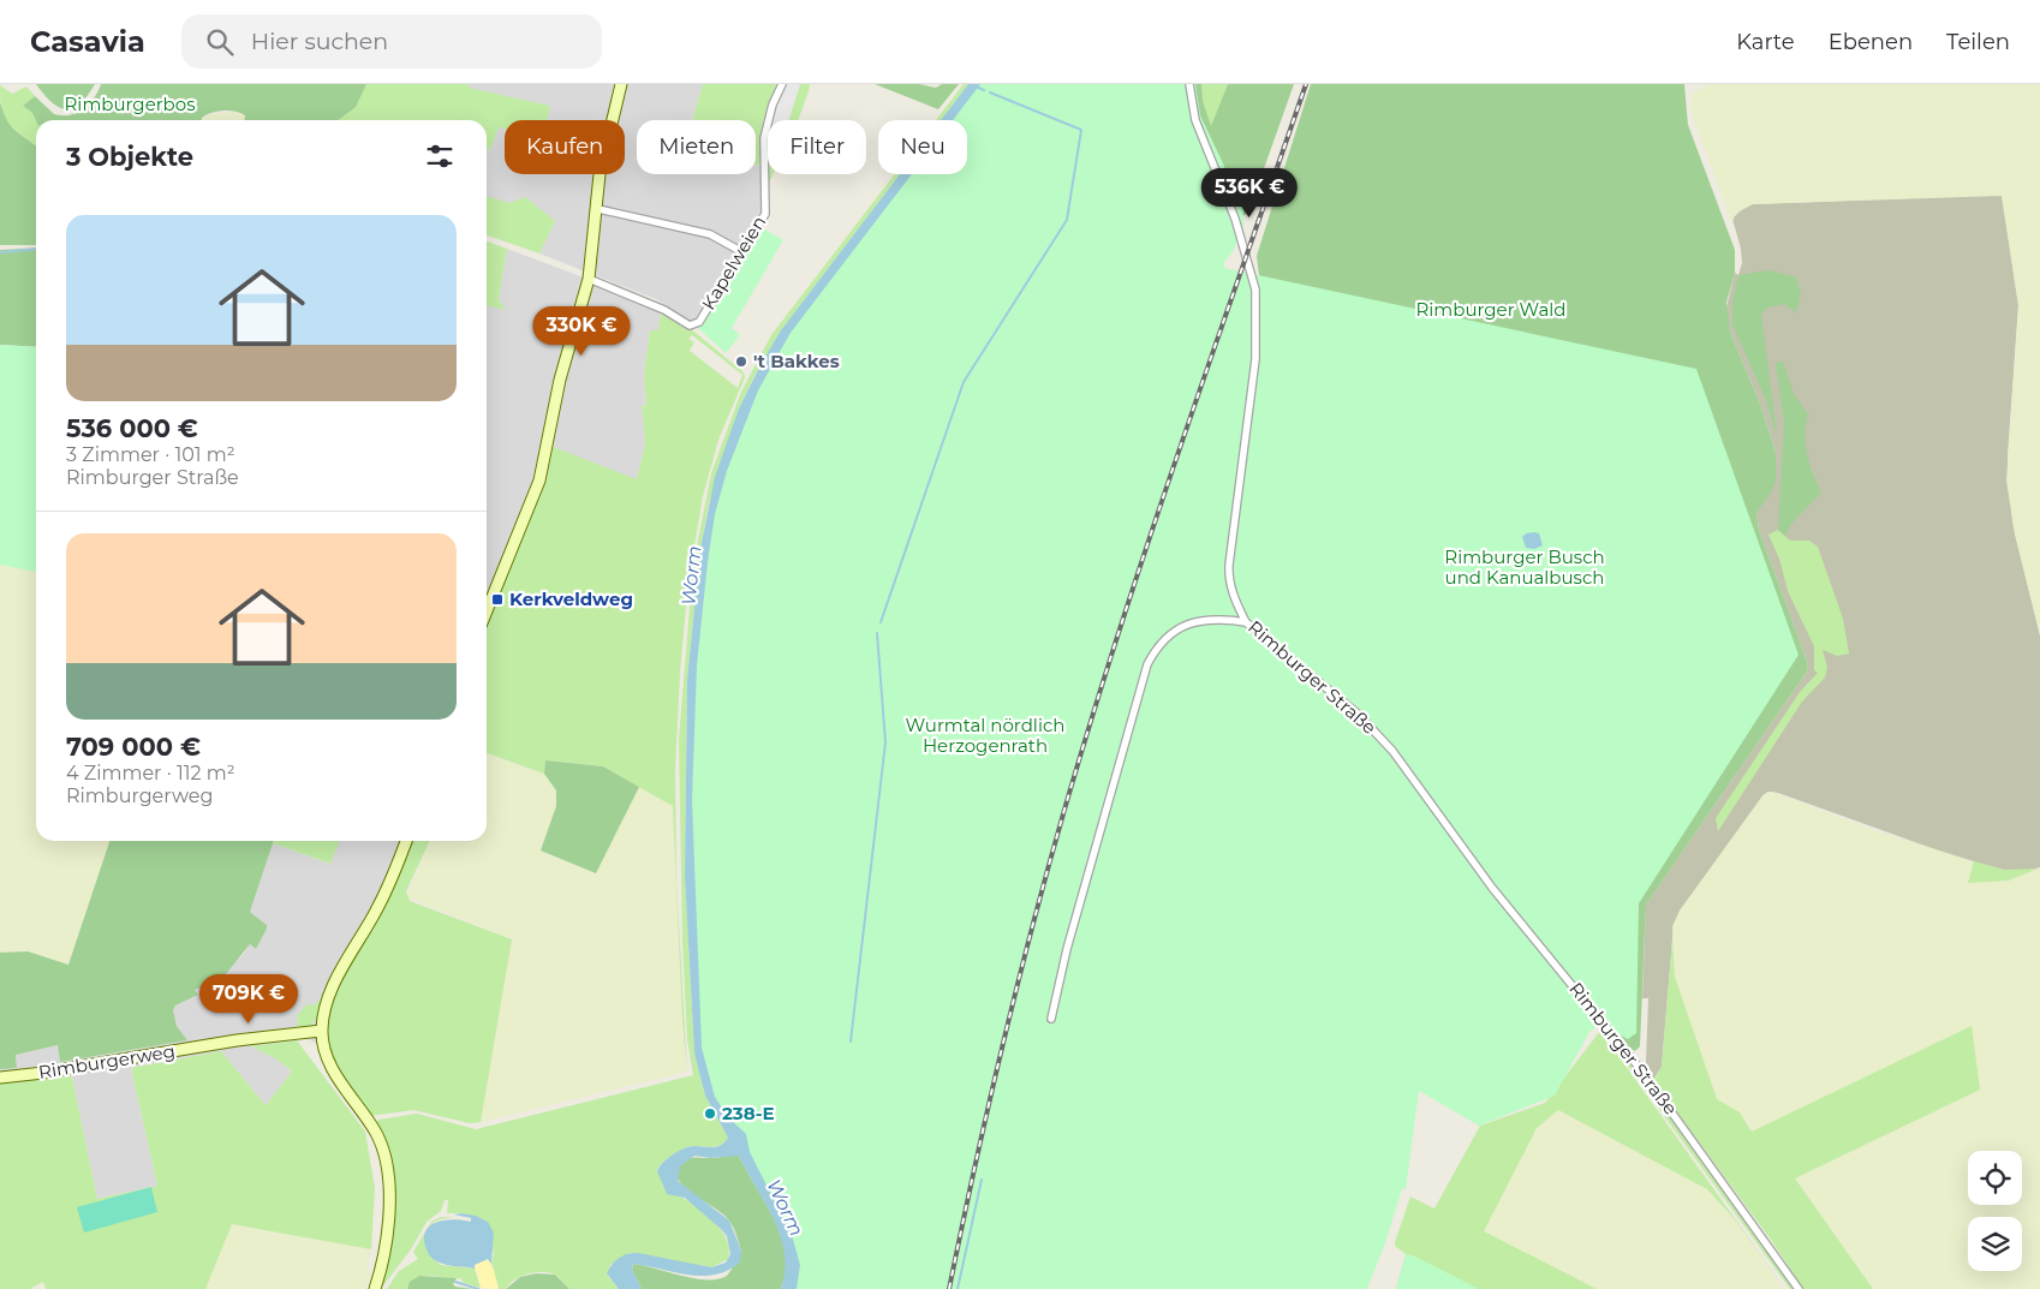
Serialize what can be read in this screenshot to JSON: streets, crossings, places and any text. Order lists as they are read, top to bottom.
{
  "streets": {
    "street": ["Kapelweien", "Rimburger Straße", "Rimburgerweg"]
  },
  "water": ["Worm"],
  "parks": [
    "Rimburgerbos",
    "Rimburger Wald",
    "Rimburger Busch und Kanualbusch",
    "Wurmtal nördlich Herzogenrath"
  ],
  "places": {
    "other": ["'t Bakkes", "238-E"],
    "transit": ["Kerkveldweg"]
  },
  "page": {
    "header": "Casavia",
    "search": "Hier suchen",
    "nav": ["Karte", "Ebenen", "Teilen"],
    "chip": [
      "Kaufen",
      "Mieten",
      "Filter",
      "Neu"
    ],
    "heading": "3 Objekte",
    "price": ["536K €", "330K €", "709K €"],
    "list": [
      {
        "name": "536 000 €",
        "note": "3 Zimmer · 101 m² · Rimburger Straße"
      },
      {
        "name": "709 000 €",
        "note": "4 Zimmer · 112 m² · Rimburgerweg"
      }
    ]
  }
}
